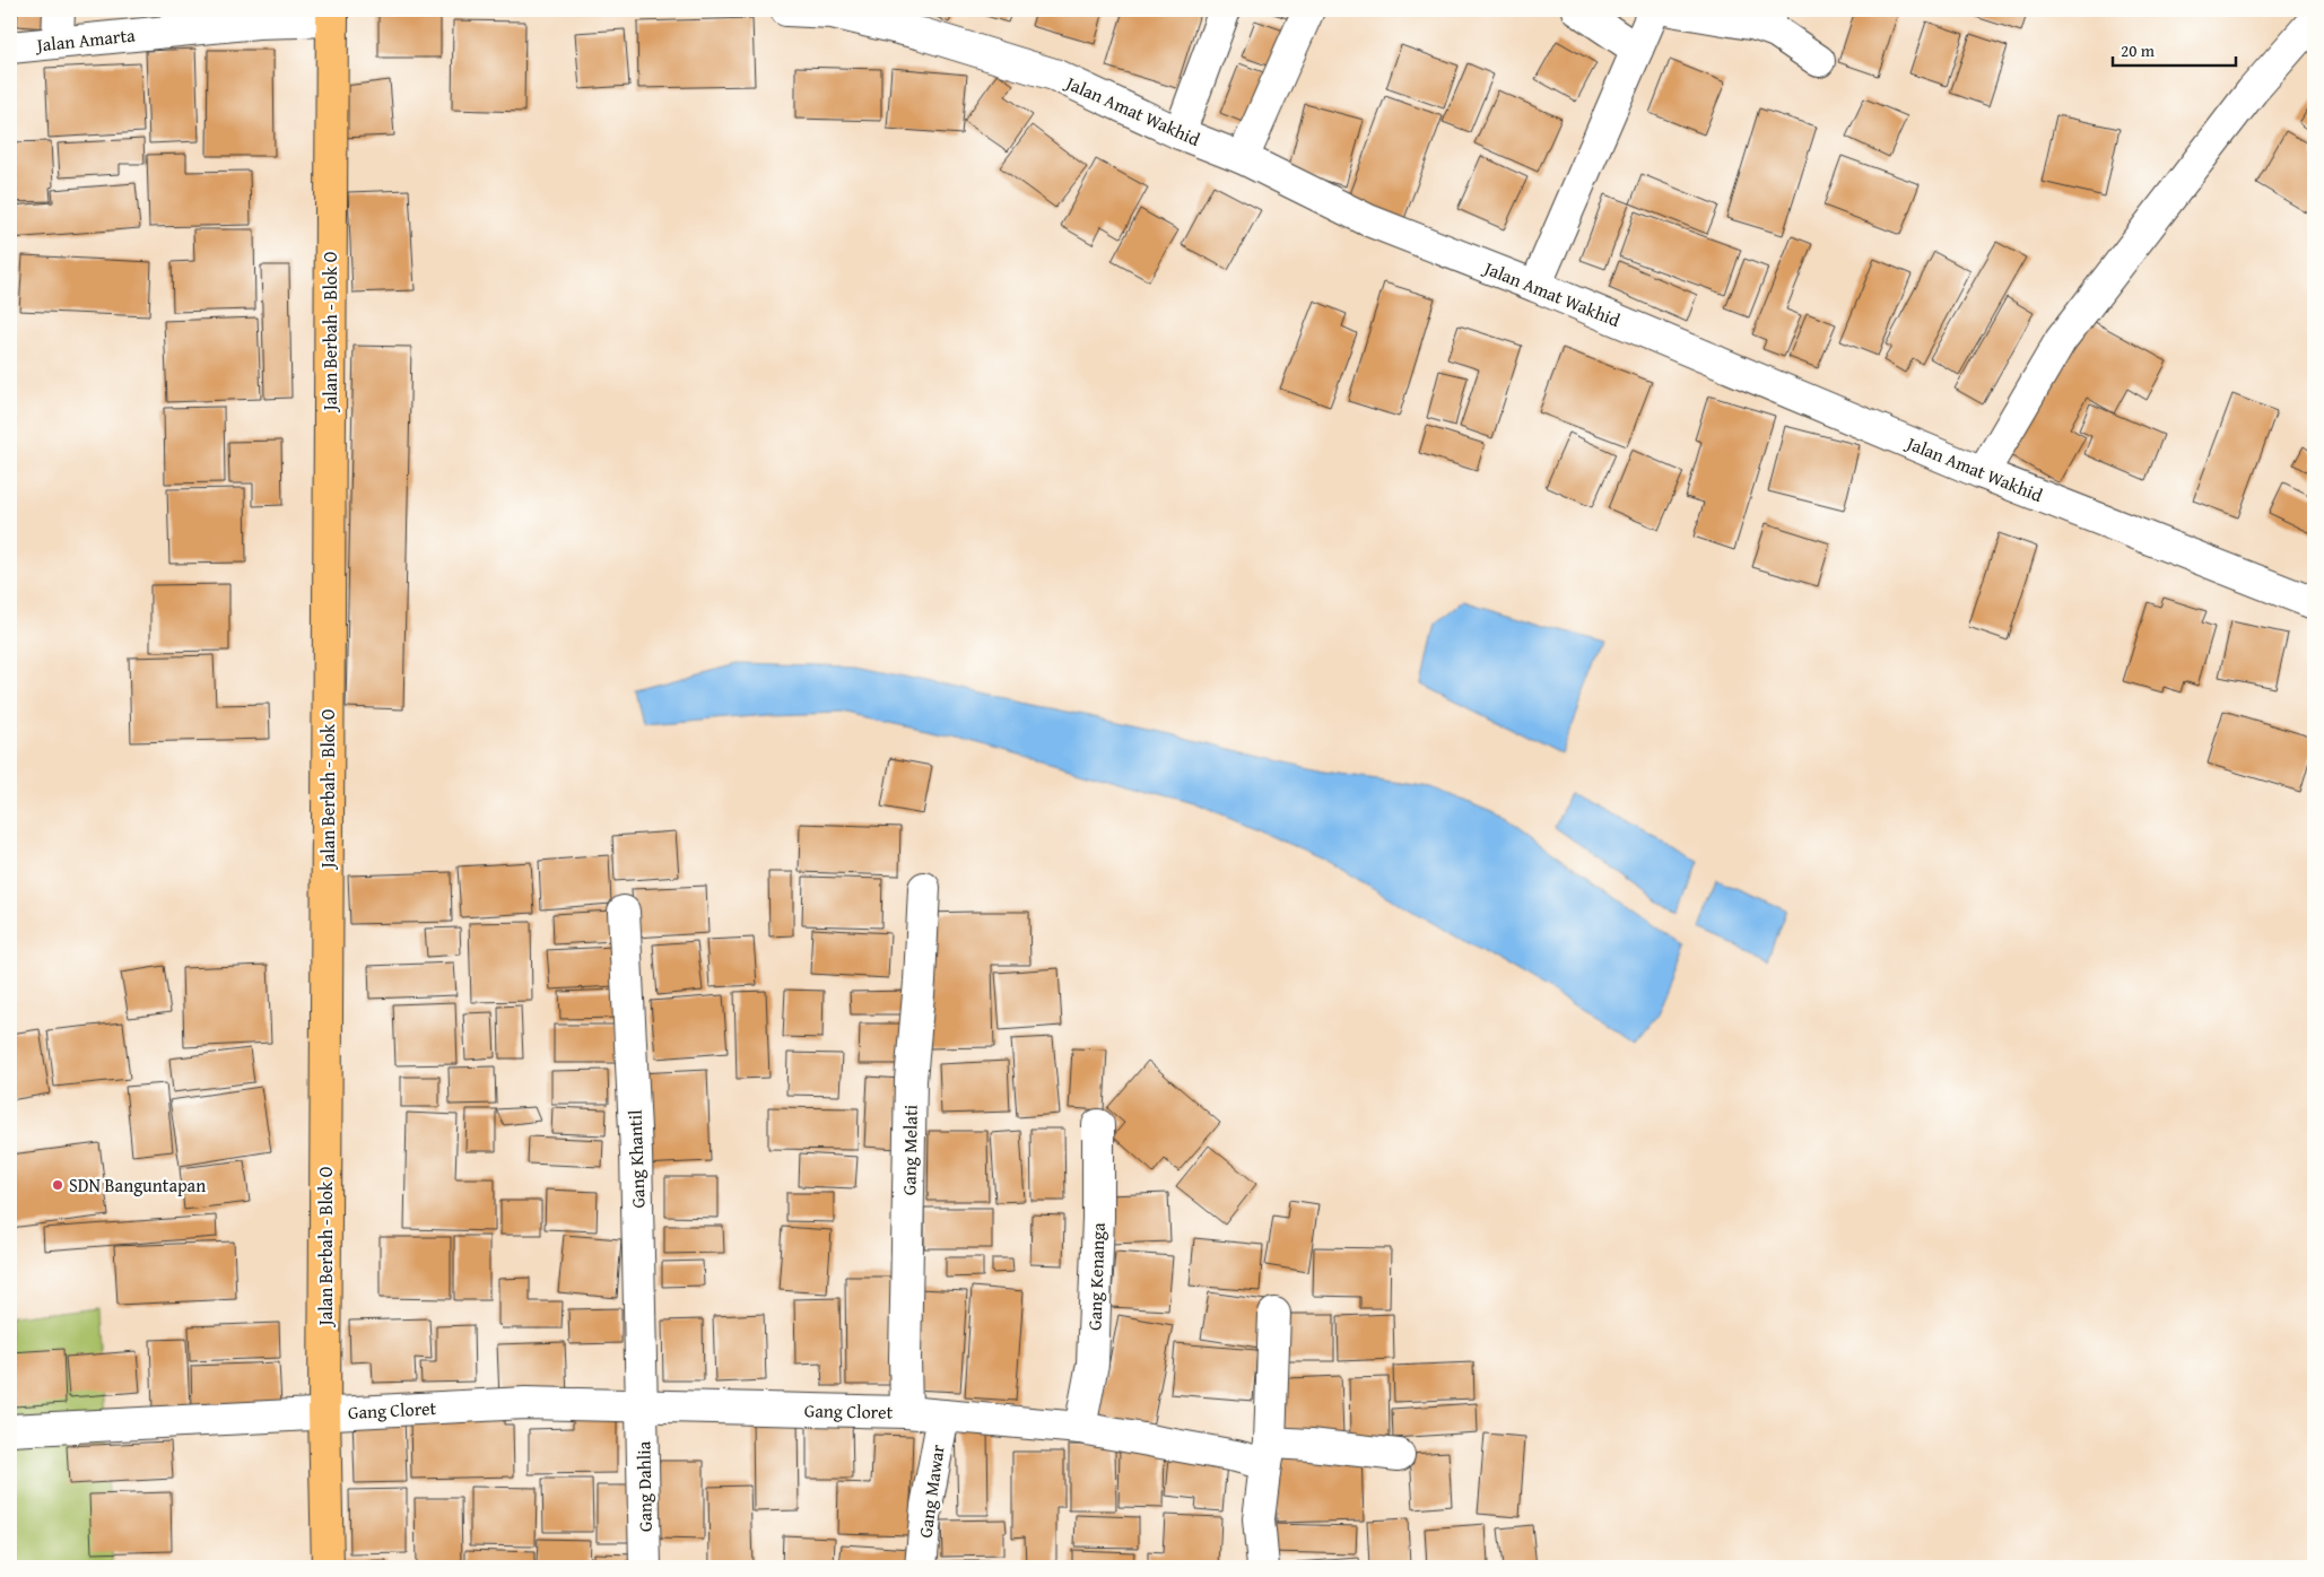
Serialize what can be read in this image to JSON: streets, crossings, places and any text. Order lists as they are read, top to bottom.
{
  "streets": {
    "main road": ["Jalan Berbah - Blok O"],
    "street": [
      "Jalan Amarta",
      "Jalan Amat Wakhid",
      "Gang Melati",
      "Gang Khantil",
      "Gang Kenanga",
      "Gang Cloret",
      "Gang Dahlia",
      "Gang Mawar"
    ]
  },
  "crossings": [
    ["Jalan Amarta", "Jalan Berbah - Blok O"],
    ["Jalan Berbah - Blok O", "Gang Cloret"],
    ["Gang Melati", "Gang Cloret"],
    ["Gang Khantil", "Gang Cloret"],
    ["Gang Khantil", "Gang Dahlia"],
    ["Gang Kenanga", "Gang Cloret"],
    ["Gang Cloret", "Gang Dahlia"],
    ["Gang Cloret", "Gang Mawar"]
  ],
  "places": ["SDN Banguntapan"],
  "scale_bar": "20 m"
}
